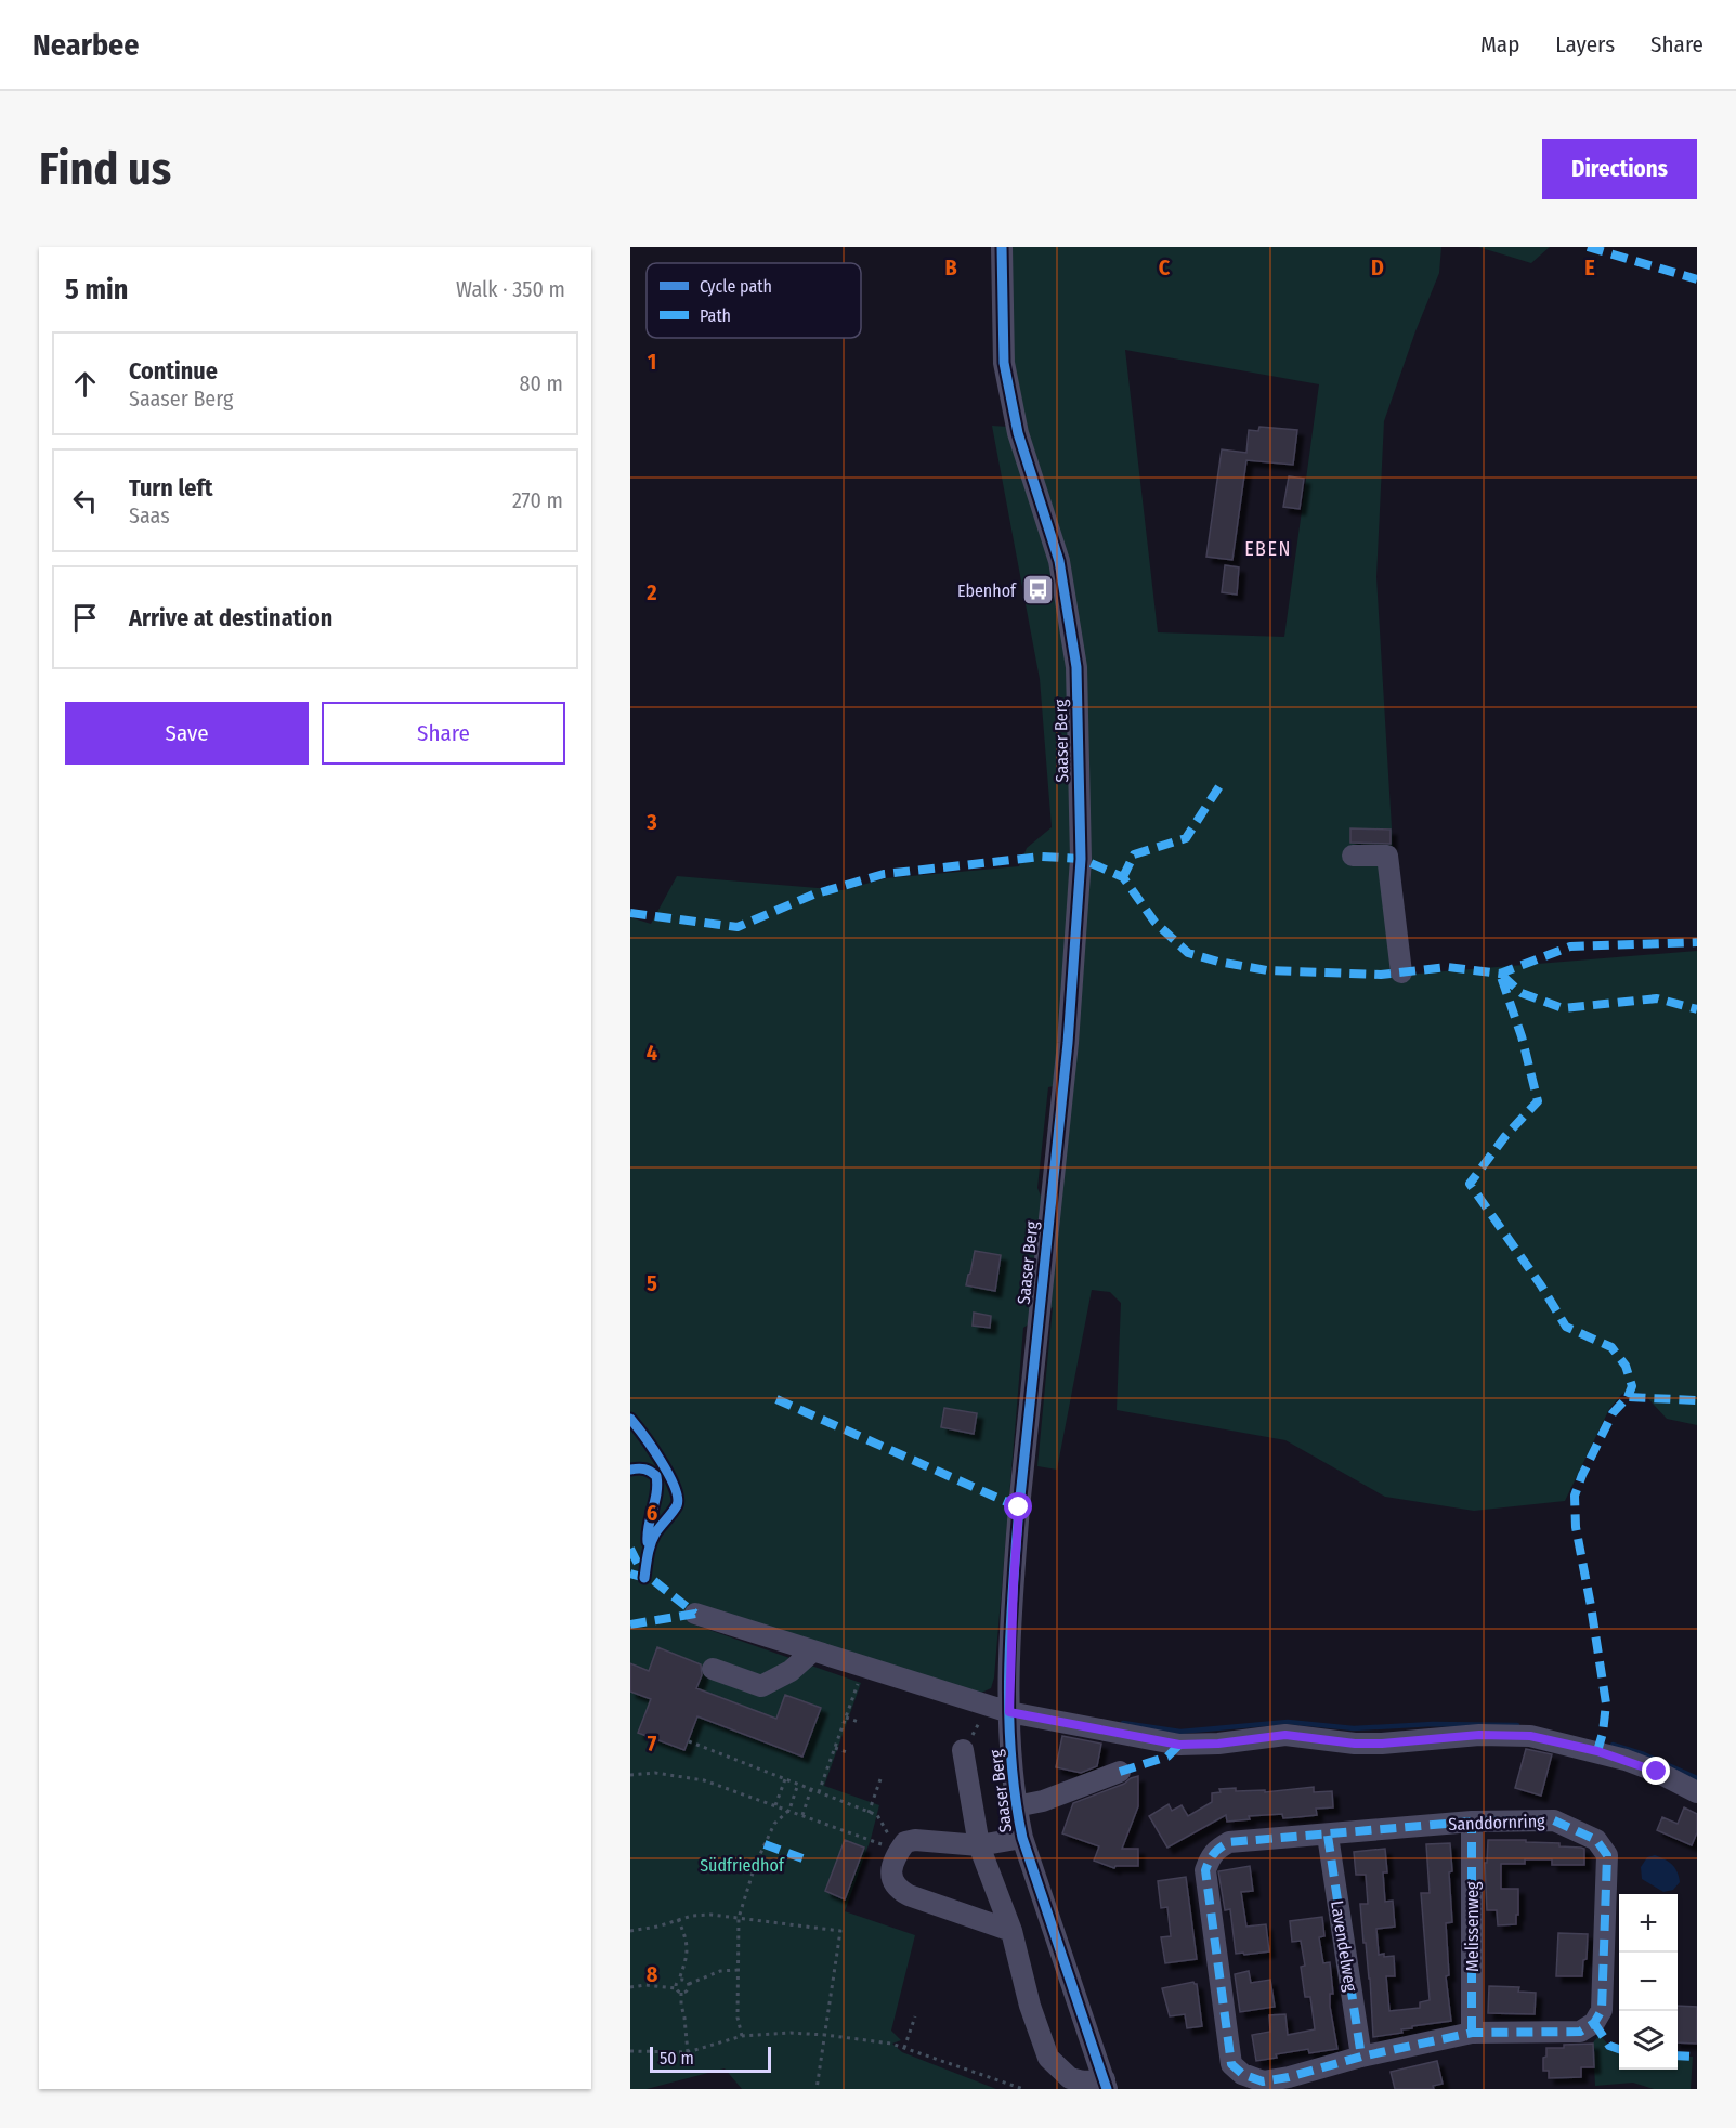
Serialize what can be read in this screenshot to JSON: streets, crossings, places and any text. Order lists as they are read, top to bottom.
{
  "streets": {
    "street": [
      "Saaser Berg",
      "Sanddornring",
      "Melissenweg",
      "Lavendelweg"
    ]
  },
  "crossings": [
    ["Sanddornring", "Melissenweg"],
    ["Sanddornring", "Lavendelweg"]
  ],
  "districts": ["EBEN"],
  "parks": ["Südfriedhof"],
  "places": {
    "bus stop": ["Ebenhof"]
  },
  "legend": ["Cycle path", "Path"],
  "scale_bar": "50 m",
  "page": {
    "header": "Nearbee",
    "nav": ["Map", "Layers", "Share"],
    "buttons": [
      "Directions",
      ["Save", "Share"]
    ],
    "title": "Find us",
    "heading": ["5 min", "Walk · 350 m"],
    "list": [
      ["Continue", "Saaser Berg", "80 m"],
      ["Turn left", "Saas", "270 m"],
      "Arrive at destination"
    ],
    "map_buttons": ["+", "−"],
    "scale": "50 m"
  },
  "grid": {
    "columns": [
      "B",
      "C",
      "D",
      "E"
    ],
    "rows": [
      "1",
      "2",
      "3",
      "4",
      "5",
      "6",
      "7",
      "8"
    ]
  }
}
